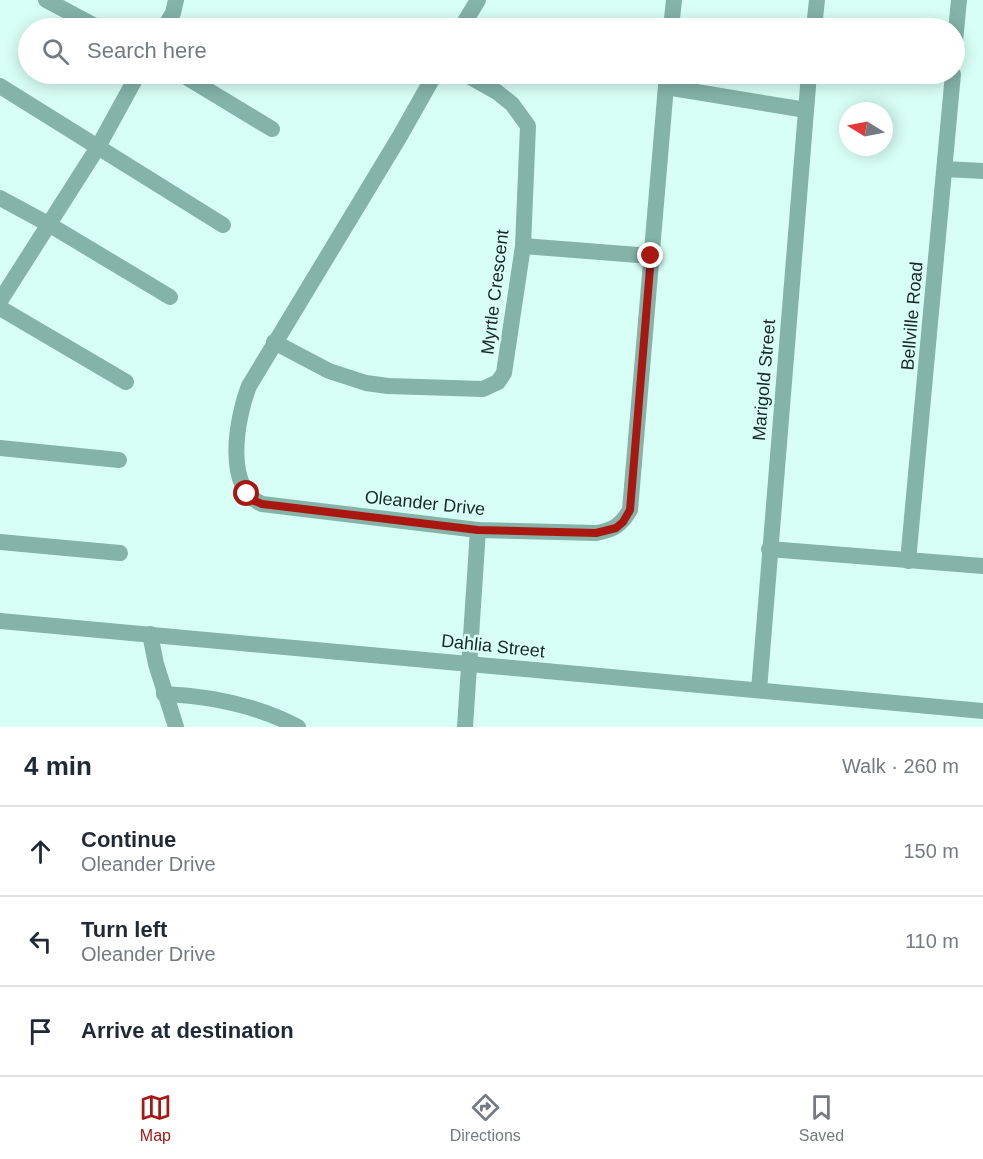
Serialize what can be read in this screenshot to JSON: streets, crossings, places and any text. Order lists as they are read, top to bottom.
{
  "streets": {
    "street": [
      "Myrtle Crescent",
      "Bellville Road",
      "Marigold Street",
      "Oleander Drive",
      "Dahlia Street"
    ]
  },
  "crossings": [
    ["Myrtle Crescent", "Oleander Drive"],
    ["Marigold Street", "Dahlia Street"]
  ],
  "north": "left",
  "page": {
    "search": "Search here",
    "heading": ["4 min", "Walk · 260 m"],
    "list": [
      ["Continue", "Oleander Drive", "150 m"],
      ["Turn left", "Oleander Drive", "110 m"],
      "Arrive at destination"
    ],
    "nav": ["Map", "Directions", "Saved"]
  }
}
